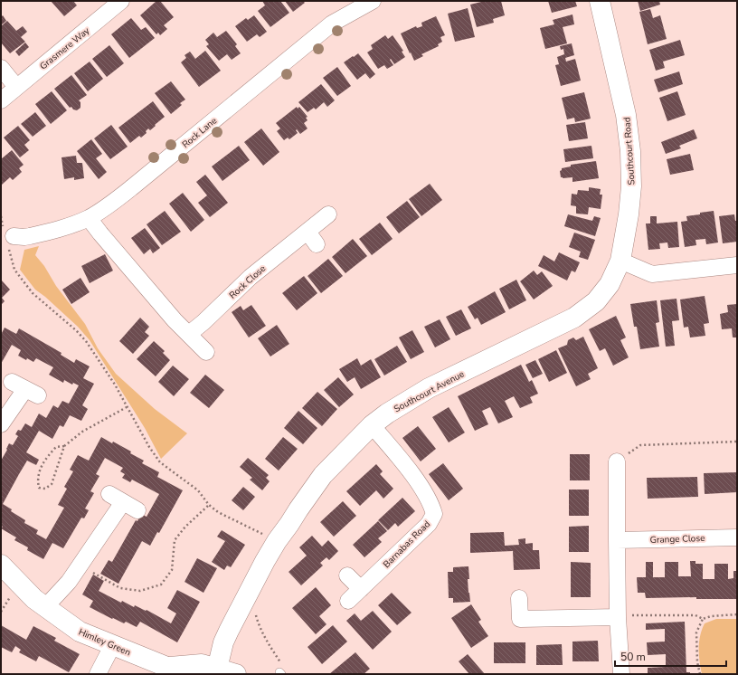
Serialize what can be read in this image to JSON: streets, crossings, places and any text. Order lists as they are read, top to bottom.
{
  "streets": {
    "street": [
      "Grasmere Way",
      "Rock Lane",
      "Southcourt Road",
      "Rock Close",
      "Southcourt Avenue",
      "Grange Close",
      "Barnabas Road",
      "Himley Green"
    ]
  },
  "crossings": [
    ["Southcourt Road", "Southcourt Avenue"],
    ["Southcourt Avenue", "Barnabas Road"],
    ["Southcourt Avenue", "Himley Green"]
  ],
  "scale_bar": "50 m"
}
